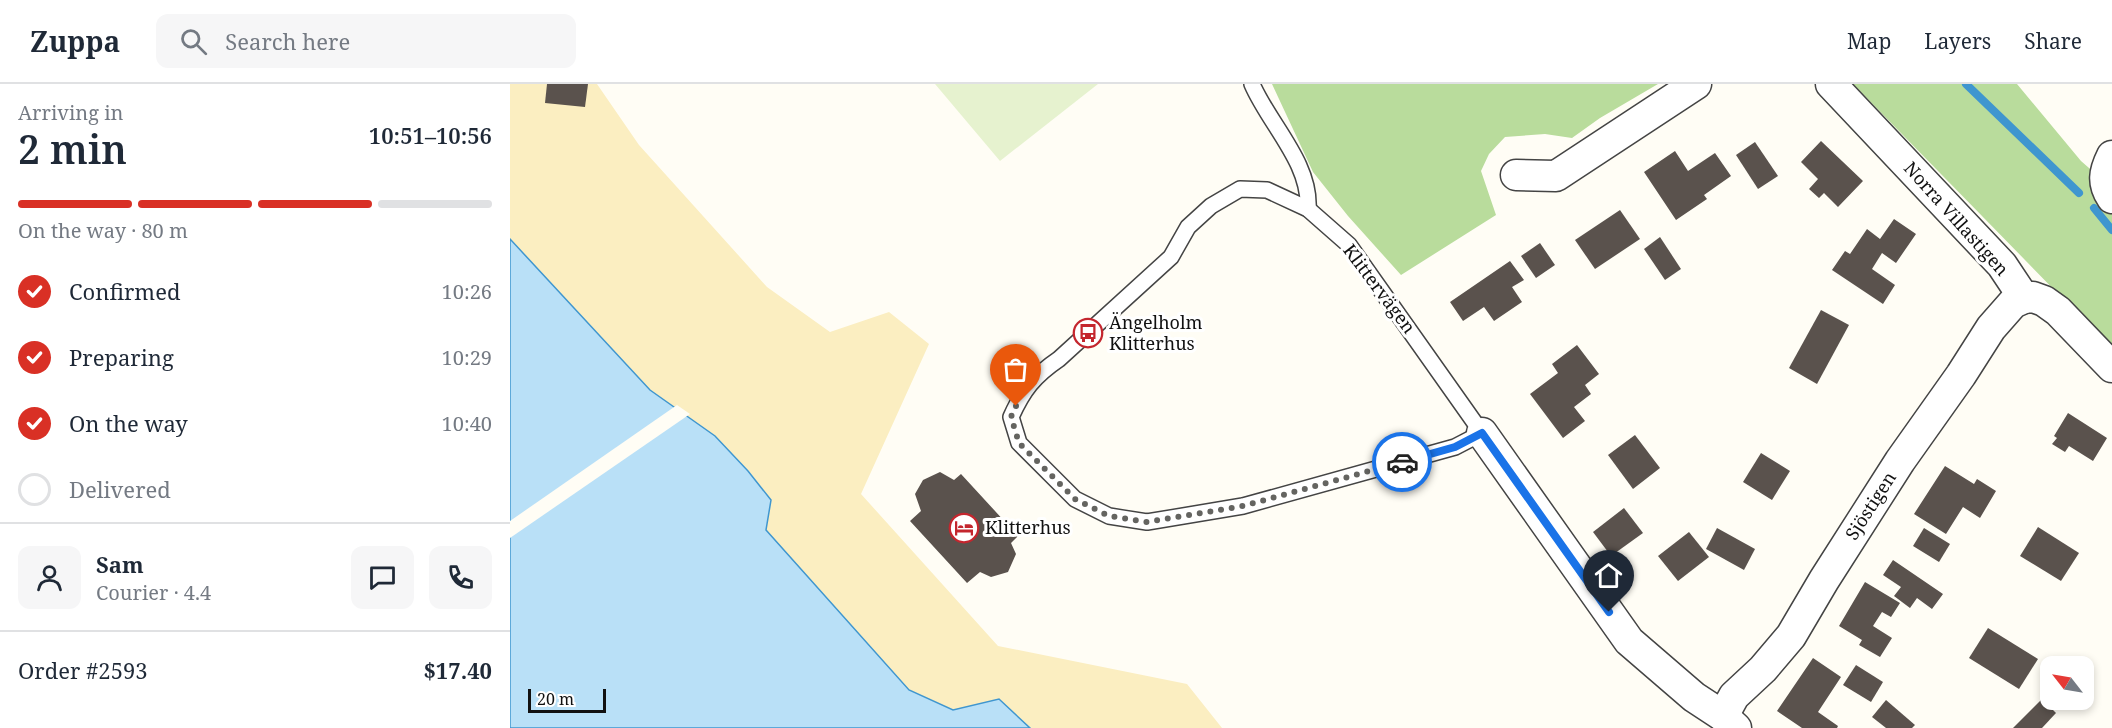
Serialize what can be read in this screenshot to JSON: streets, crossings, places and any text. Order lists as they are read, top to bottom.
{
  "streets": {
    "street": ["Norra Villastigen", "Klittervägen", "Sjöstigen"]
  },
  "crossings": [
    ["Norra Villastigen", "Sjöstigen"],
    ["Klittervägen", "Sjöstigen"]
  ],
  "places": {
    "bus stop": ["Ängelholm Klitterhus"],
    "hotel": ["Klitterhus"]
  },
  "scale_bar": "20 m",
  "north": "top left",
  "page": {
    "header": "Zuppa",
    "search": "Search here",
    "nav": ["Map", "Layers", "Share"],
    "heading": ["2 min", "Arriving in", "10:51–10:56"],
    "panel": [
      "Sam",
      "Courier · 4.4",
      "Order #2593",
      "$17.40"
    ],
    "bar": "On the way · 80 m",
    "list": [
      ["Confirmed", "10:26"],
      ["Preparing", "10:29"],
      ["On the way", "10:40"],
      "Delivered"
    ],
    "scale": "20 m"
  }
}
